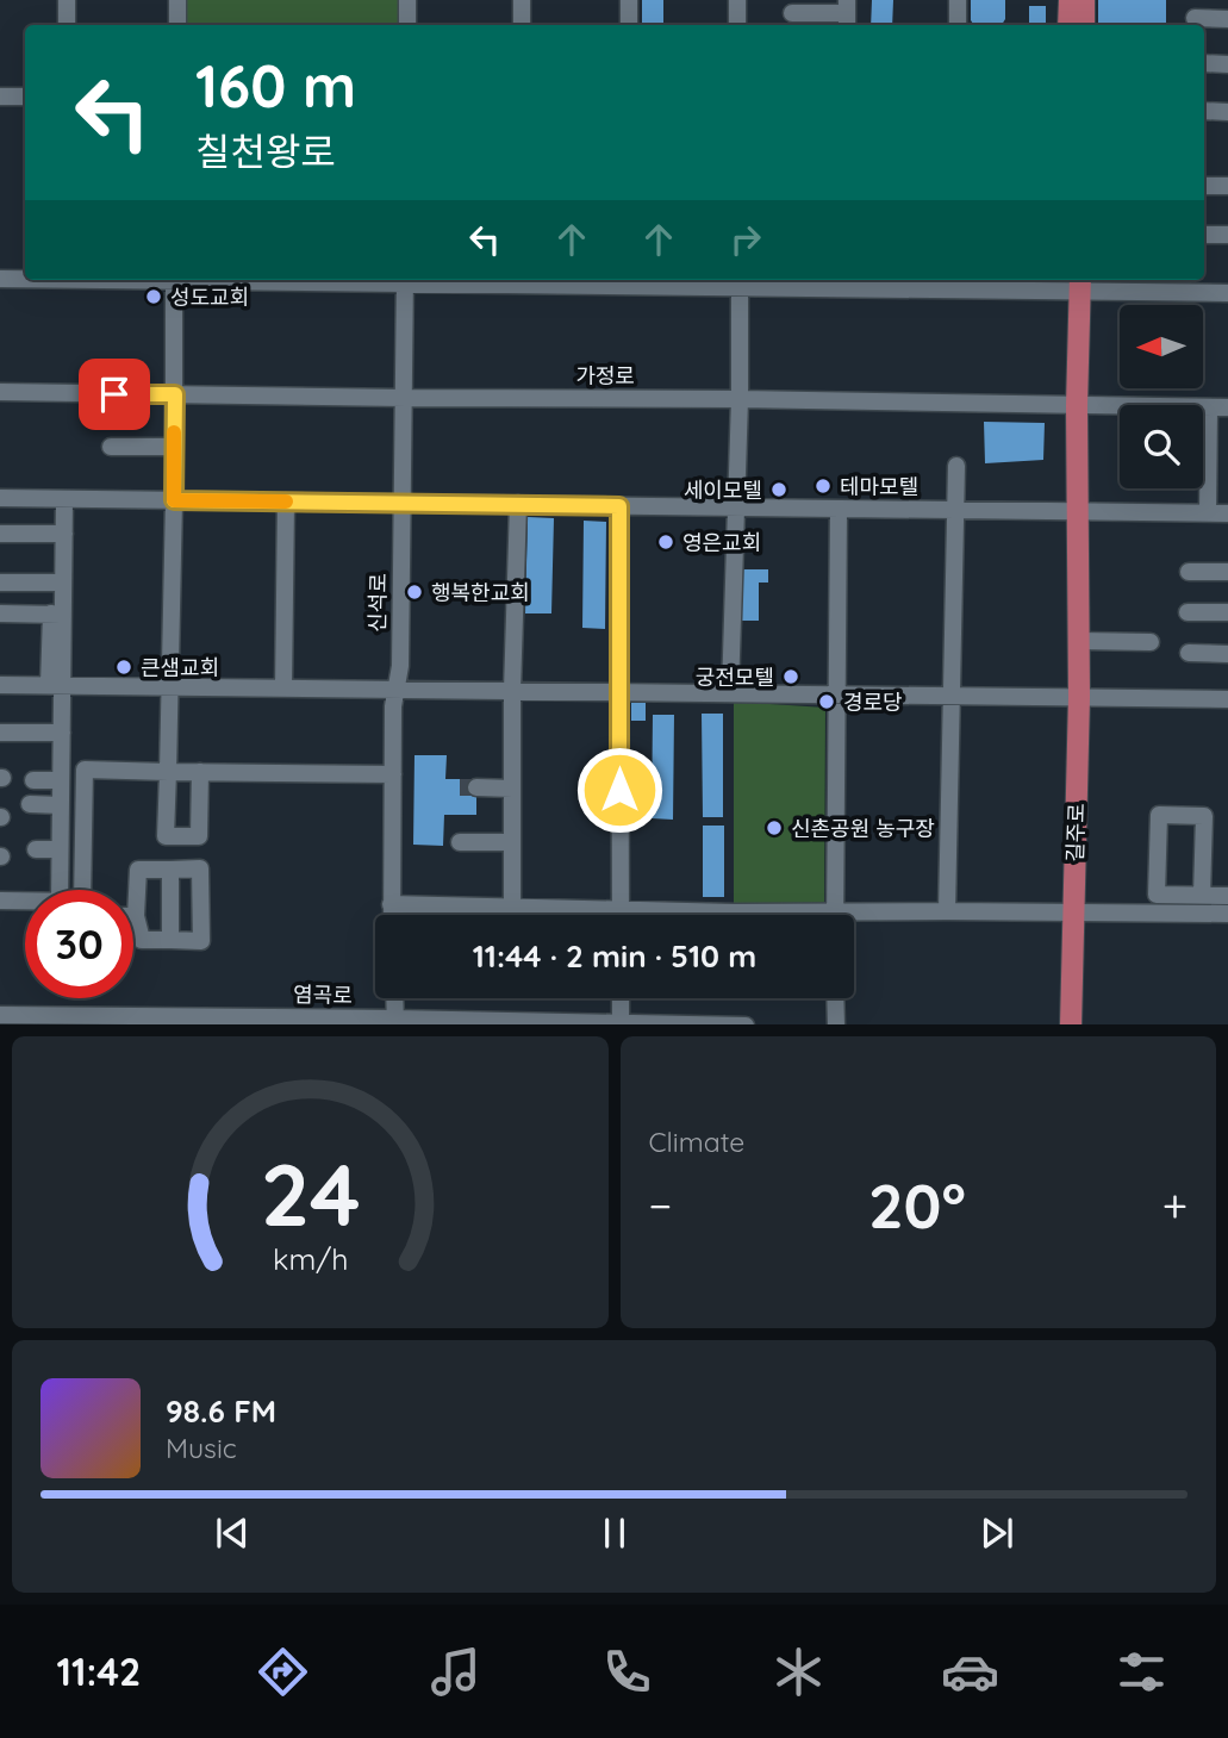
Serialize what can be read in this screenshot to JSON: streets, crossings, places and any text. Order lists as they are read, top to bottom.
{
  "streets": {
    "main road": ["길주로"],
    "street": ["가정로", "신석로", "염곡로"]
  },
  "crossings": [
    ["가정로", "신석로"],
    ["가정로", "길주로"]
  ],
  "places": [
    "성도교회",
    "테마모텔",
    "세이모텔",
    "영은교회",
    "행복한교회",
    "큰샘교회",
    "궁전모텔",
    "경로당",
    "신촌공원 농구장"
  ],
  "north": "left",
  "page": {
    "turn": ["160 m", "칠천왕로"],
    "limit": "30",
    "trip": "11:44 · 2 min · 510 m",
    "tile": "Climate",
    "heat": ["−", "20°", "+"],
    "song": ["98.6 FM", "Music"],
    "tabs": "11:42",
    "gauge": ["24", "km/h"]
  }
}
